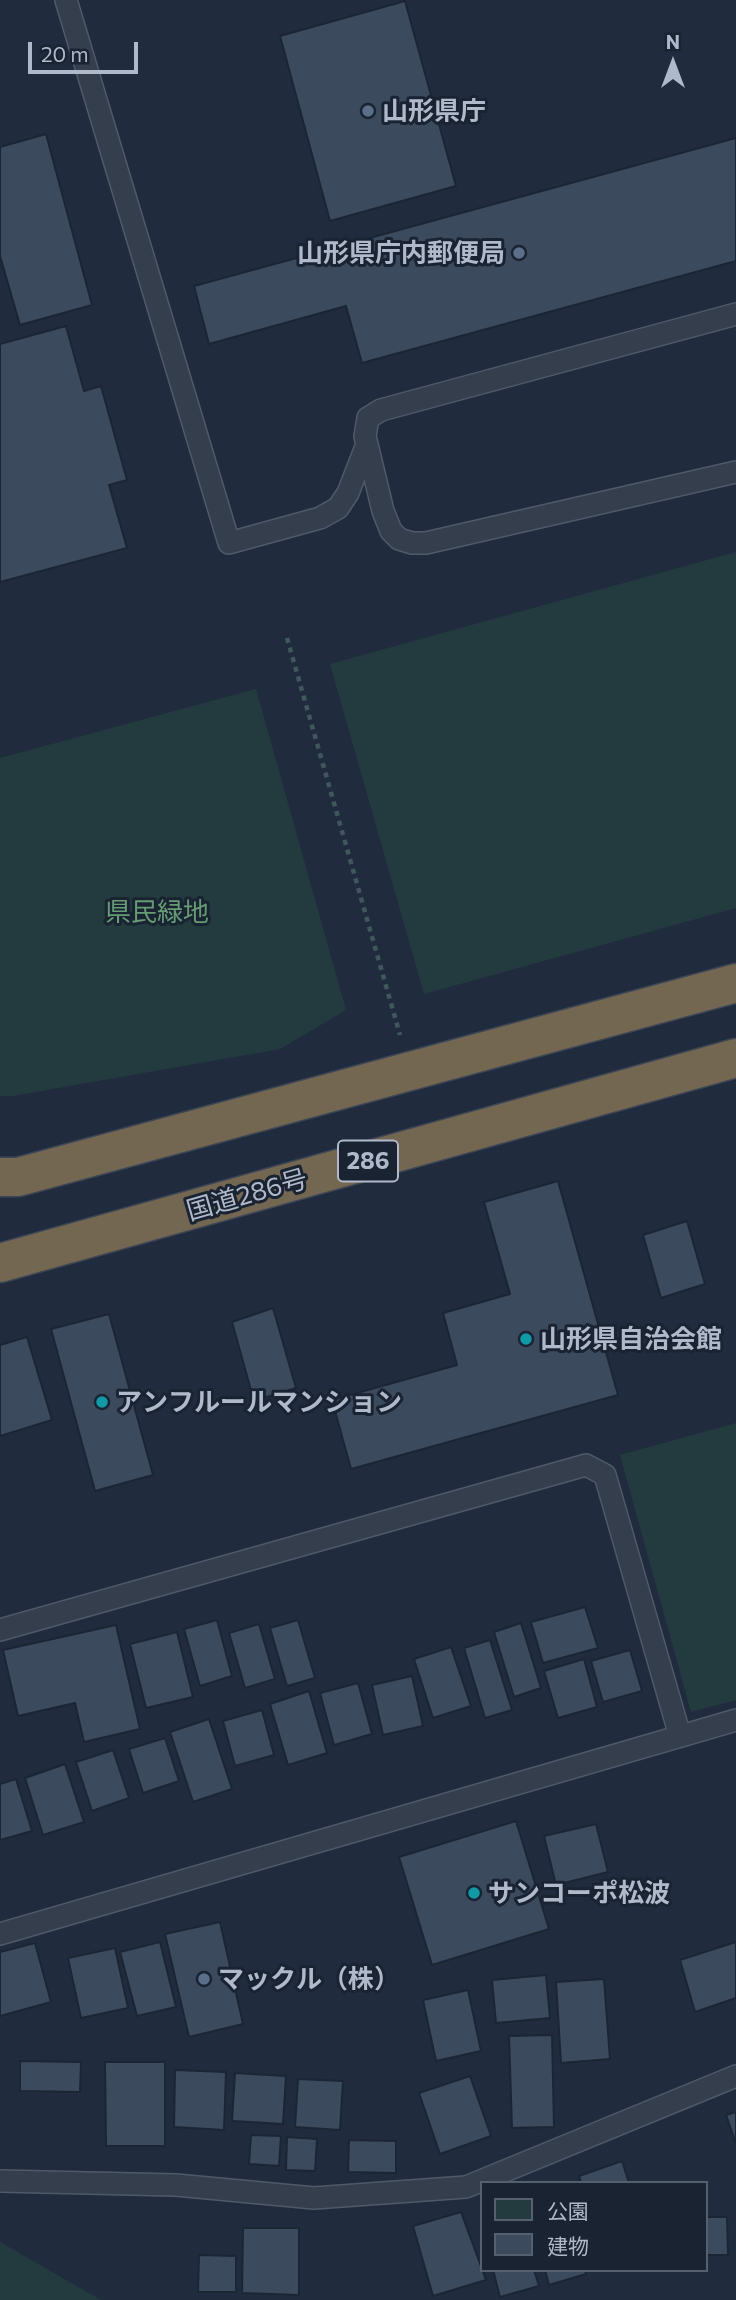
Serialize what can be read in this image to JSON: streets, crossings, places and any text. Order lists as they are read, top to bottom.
{
  "streets": {
    "highway": ["286", "国道286号"]
  },
  "parks": ["県民緑地"],
  "places": [
    "山形県庁",
    "山形県庁内郵便局",
    "山形県自治会館",
    "アンフルールマンション",
    "サンコーポ松波",
    "マックル（株）"
  ],
  "legend": ["公園", "建物"],
  "scale_bar": "20 m",
  "north": "top"
}
